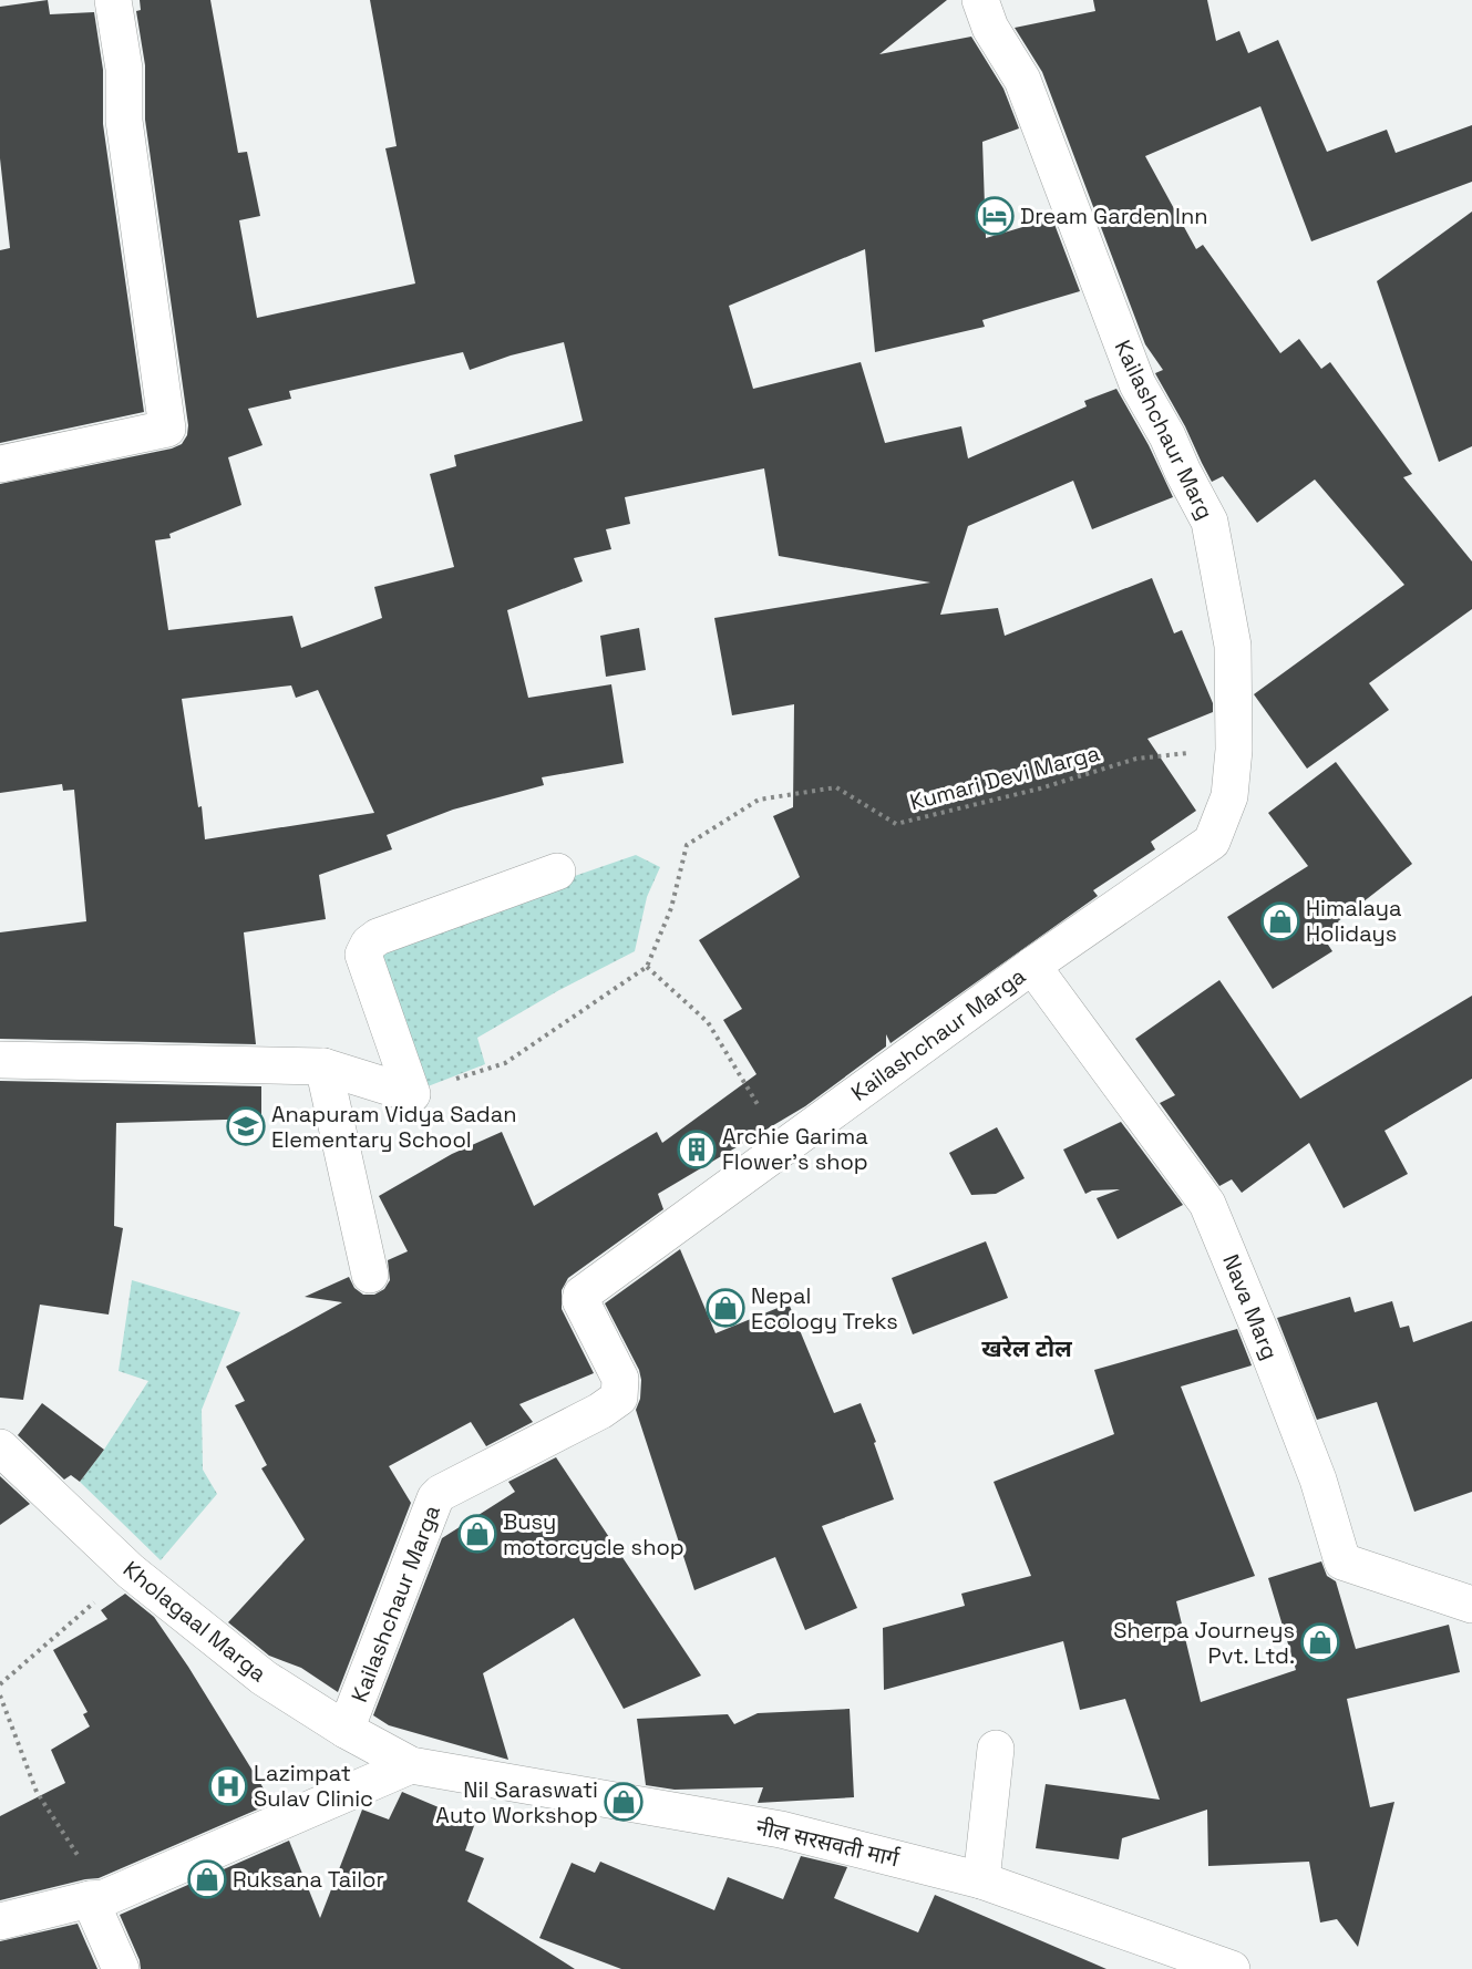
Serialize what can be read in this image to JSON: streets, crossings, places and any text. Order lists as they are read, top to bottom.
{
  "streets": {
    "street": [
      "Kailashchaur Marg",
      "Kailashchaur Marga",
      "Nava Marg",
      "Kholagaal Marga",
      "नील सरसवती मार्ग"
    ],
    "path": ["Kumari Devi Marga"]
  },
  "crossings": [
    ["Kailashchaur Marg", "Kumari Devi Marga"],
    ["Kailashchaur Marg", "Kailashchaur Marga"],
    ["Kailashchaur Marga", "Nava Marg"],
    ["Kailashchaur Marga", "Kholagaal Marga"],
    ["Kholagaal Marga", "नील सरसवती मार्ग"]
  ],
  "districts": ["खरेल टोल"],
  "places": {
    "hotel": ["Dream Garden Inn"],
    "shop": [
      "Himalaya Holidays",
      "Nepal Ecology Treks",
      "Busy motorcycle shop",
      "Sherpa Journeys Pvt. Ltd.",
      "Nil Saraswati Auto Workshop",
      "Ruksana Tailor"
    ],
    "school or university": ["Anapuram Vidya Sadan Elementary School"],
    "building": ["Archie Garima Flower's shop"],
    "hospital": ["Lazimpat Sulav Clinic"]
  }
}
